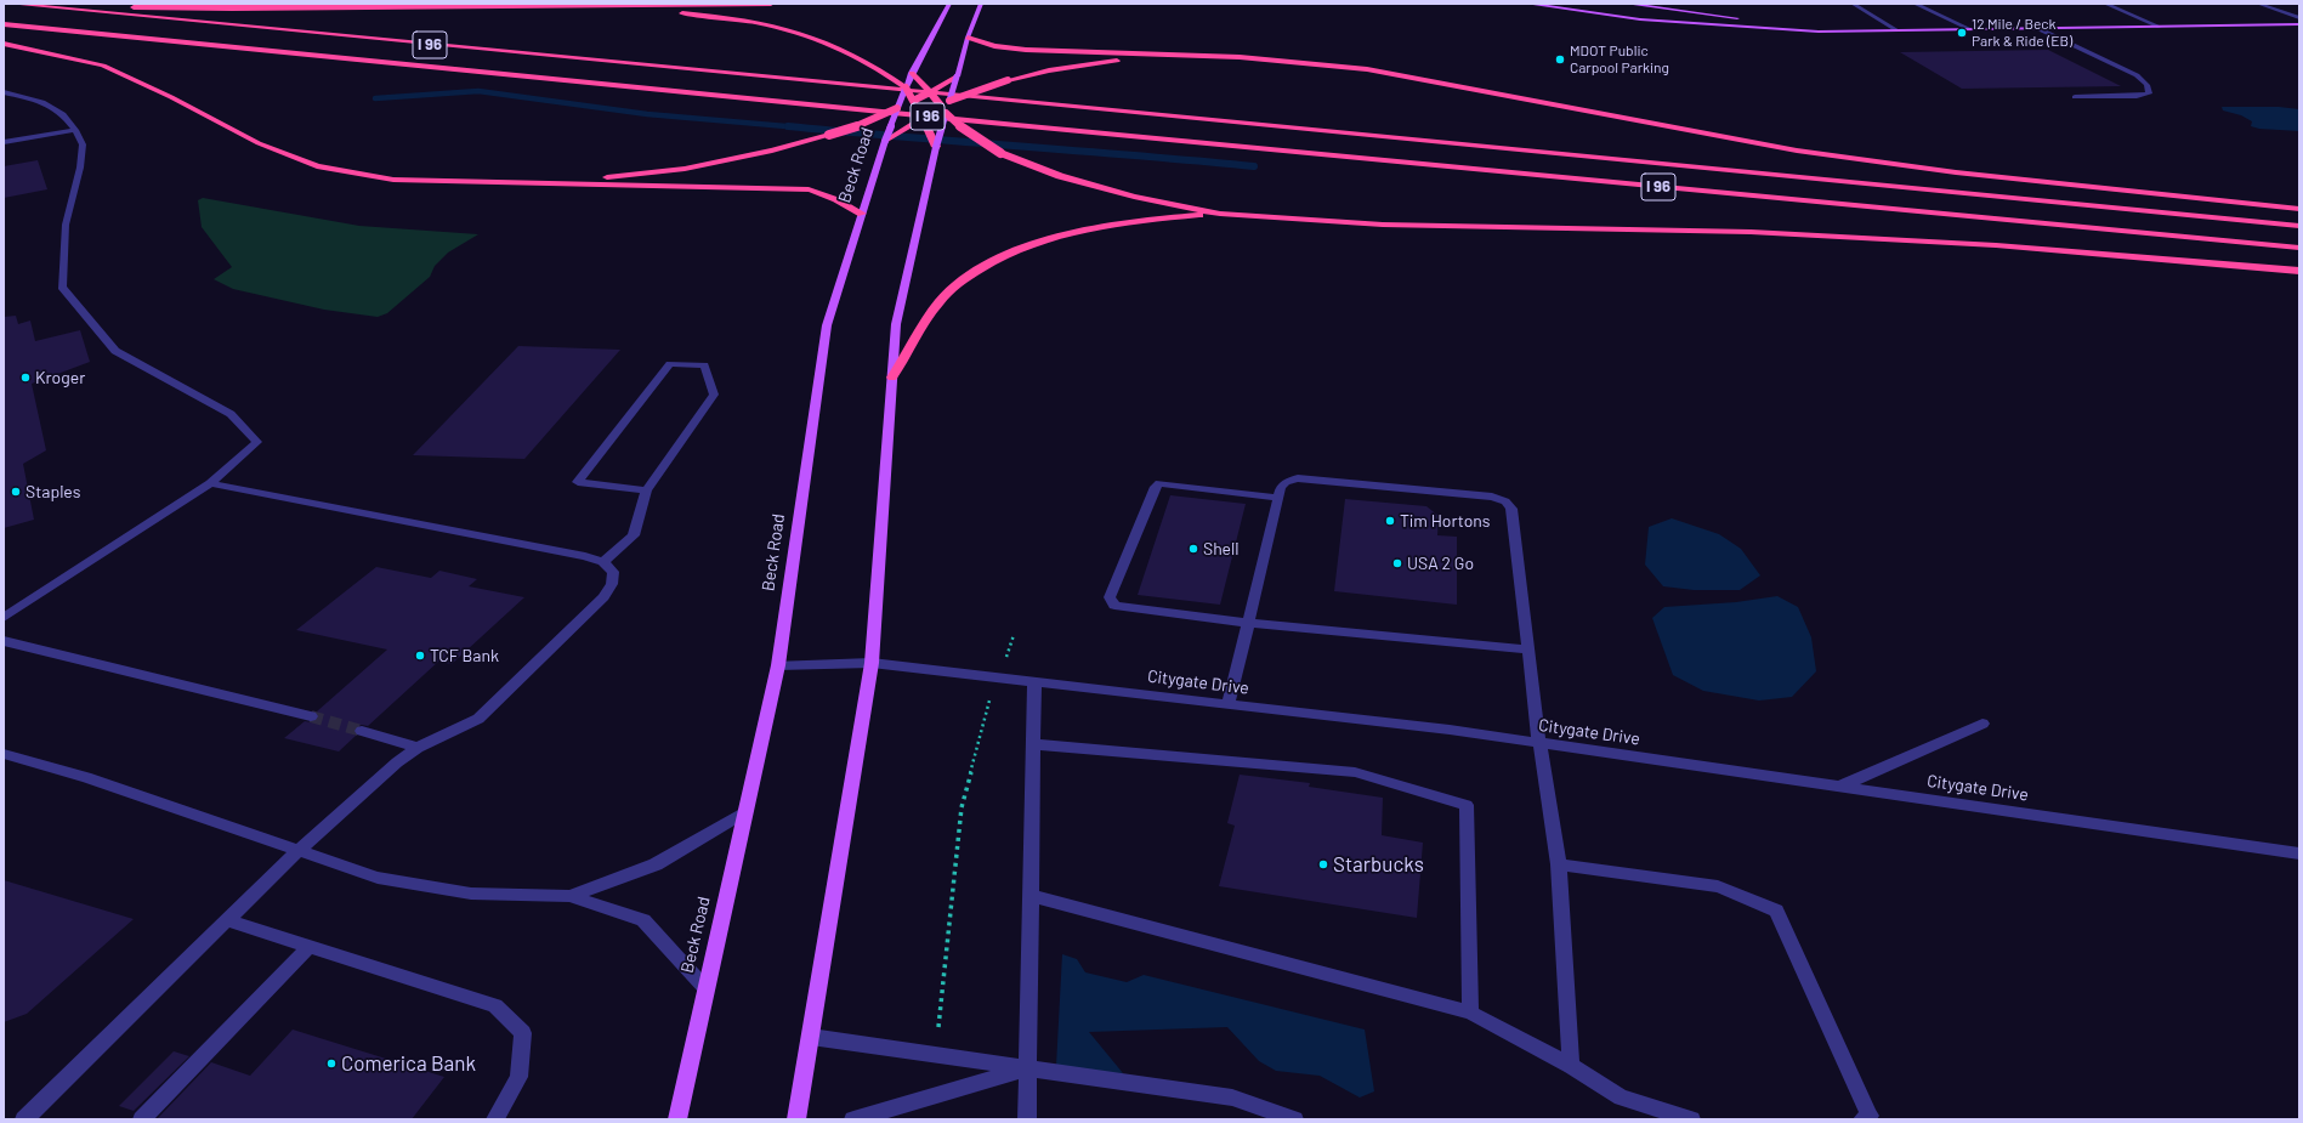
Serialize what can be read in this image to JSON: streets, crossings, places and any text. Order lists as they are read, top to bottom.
{
  "streets": {
    "highway": ["I 96"],
    "main road": ["Beck Road"],
    "street": ["Citygate Drive"]
  },
  "crossings": [
    ["Beck Road", "Citygate Drive"]
  ],
  "places": [
    "12 Mile / Beck Park & Ride (EB)",
    "MDOT Public Carpool Parking",
    "Kroger",
    "Staples",
    "Tim Hortons",
    "Shell",
    "USA 2 Go",
    "TCF Bank",
    "Starbucks",
    "Comerica Bank"
  ]
}
